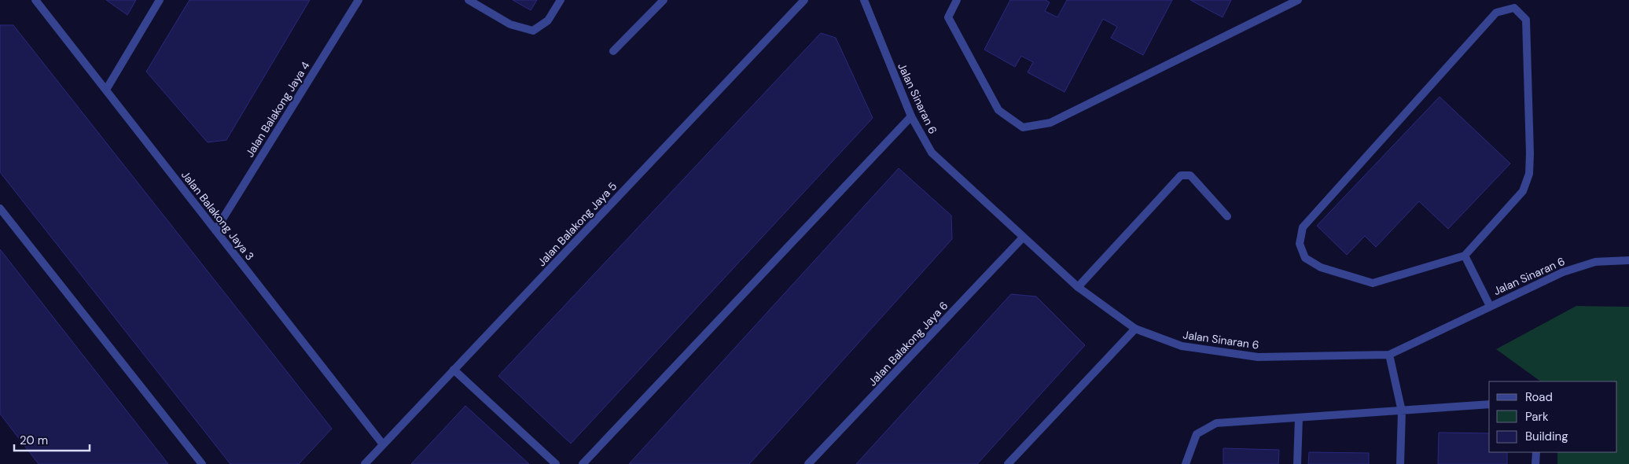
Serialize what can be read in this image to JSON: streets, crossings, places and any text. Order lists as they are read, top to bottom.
{
  "streets": {
    "street": [
      "Jalan Sinaran 6",
      "Jalan Balakong Jaya 4",
      "Jalan Balakong Jaya 3",
      "Jalan Balakong Jaya 5",
      "Jalan Balakong Jaya 6"
    ]
  },
  "crossings": [
    ["Jalan Sinaran 6", "Jalan Balakong Jaya 6"],
    ["Jalan Balakong Jaya 4", "Jalan Balakong Jaya 3"],
    ["Jalan Balakong Jaya 3", "Jalan Balakong Jaya 5"]
  ],
  "legend": ["Road", "Park", "Building"],
  "scale_bar": "20 m"
}
